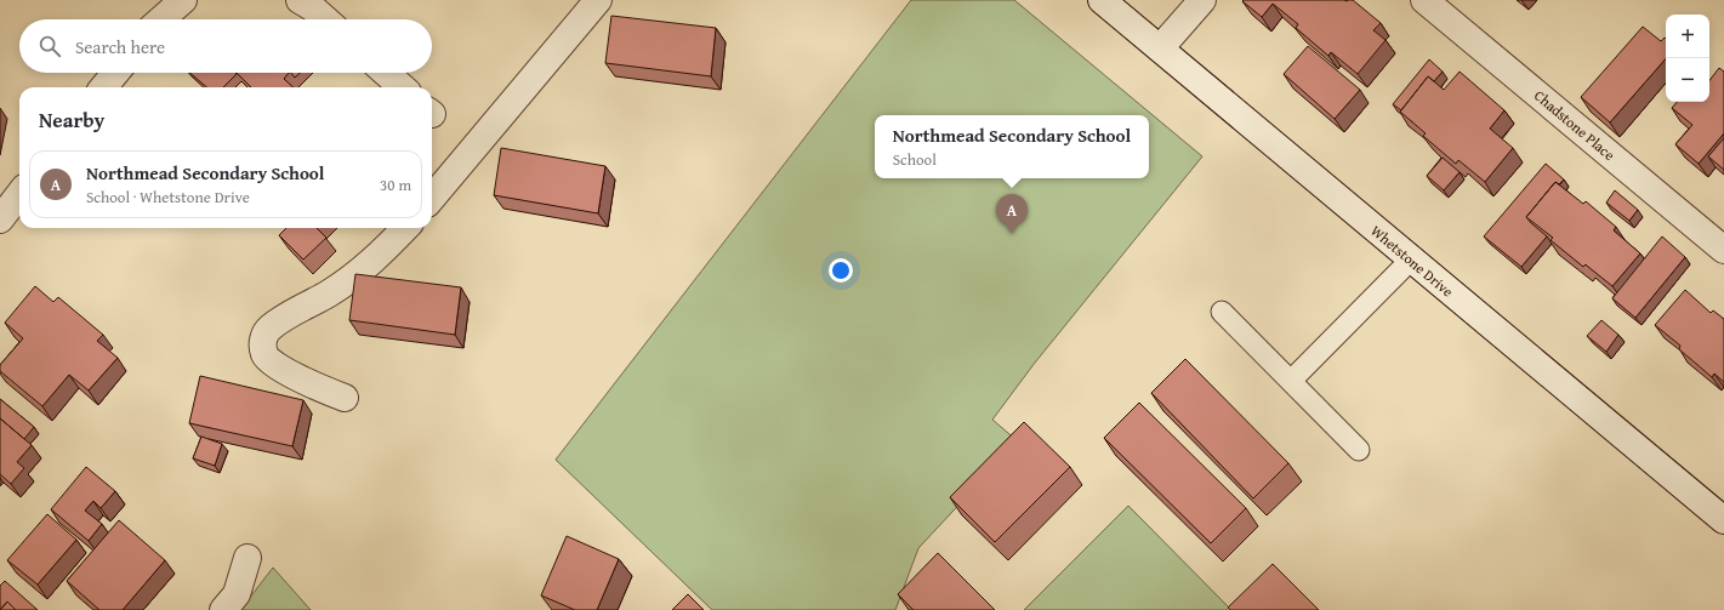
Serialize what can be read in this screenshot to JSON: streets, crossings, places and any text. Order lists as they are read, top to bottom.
{
  "streets": {
    "street": ["Chadstone Place", "Whetstone Drive"]
  },
  "page": {
    "map_buttons": ["+", "−"],
    "search": "Search here",
    "heading": "Nearby",
    "popup": ["Northmead Secondary School", "School"],
    "list": [
      {
        "mark": "A",
        "name": "Northmead Secondary School",
        "note": "School · Whetstone Drive",
        "value": "30 m"
      }
    ],
    "pins": "A"
  }
}
